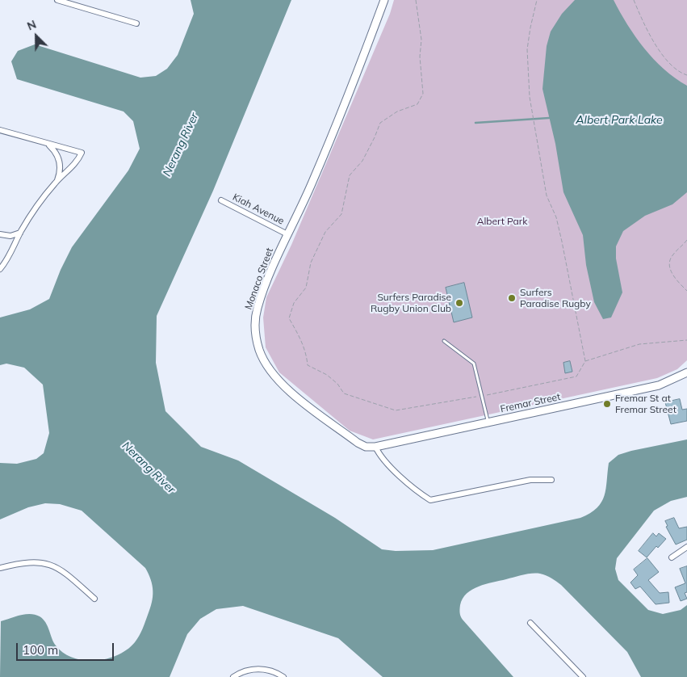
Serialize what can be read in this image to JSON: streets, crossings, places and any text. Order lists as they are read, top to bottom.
{
  "streets": {
    "street": ["Kiah Avenue", "Monaco Street", "Fremar Street"]
  },
  "crossings": [
    ["Kiah Avenue", "Monaco Street"],
    ["Monaco Street", "Fremar Street"]
  ],
  "water": ["Albert Park Lake", "Nerang River"],
  "parks": ["Albert Park"],
  "places": ["Surfers Paradise Rugby", "Surfers Paradise Rugby Union Club", "Fremar St at Fremar Street"],
  "scale_bar": "100 m",
  "north": "top left"
}
